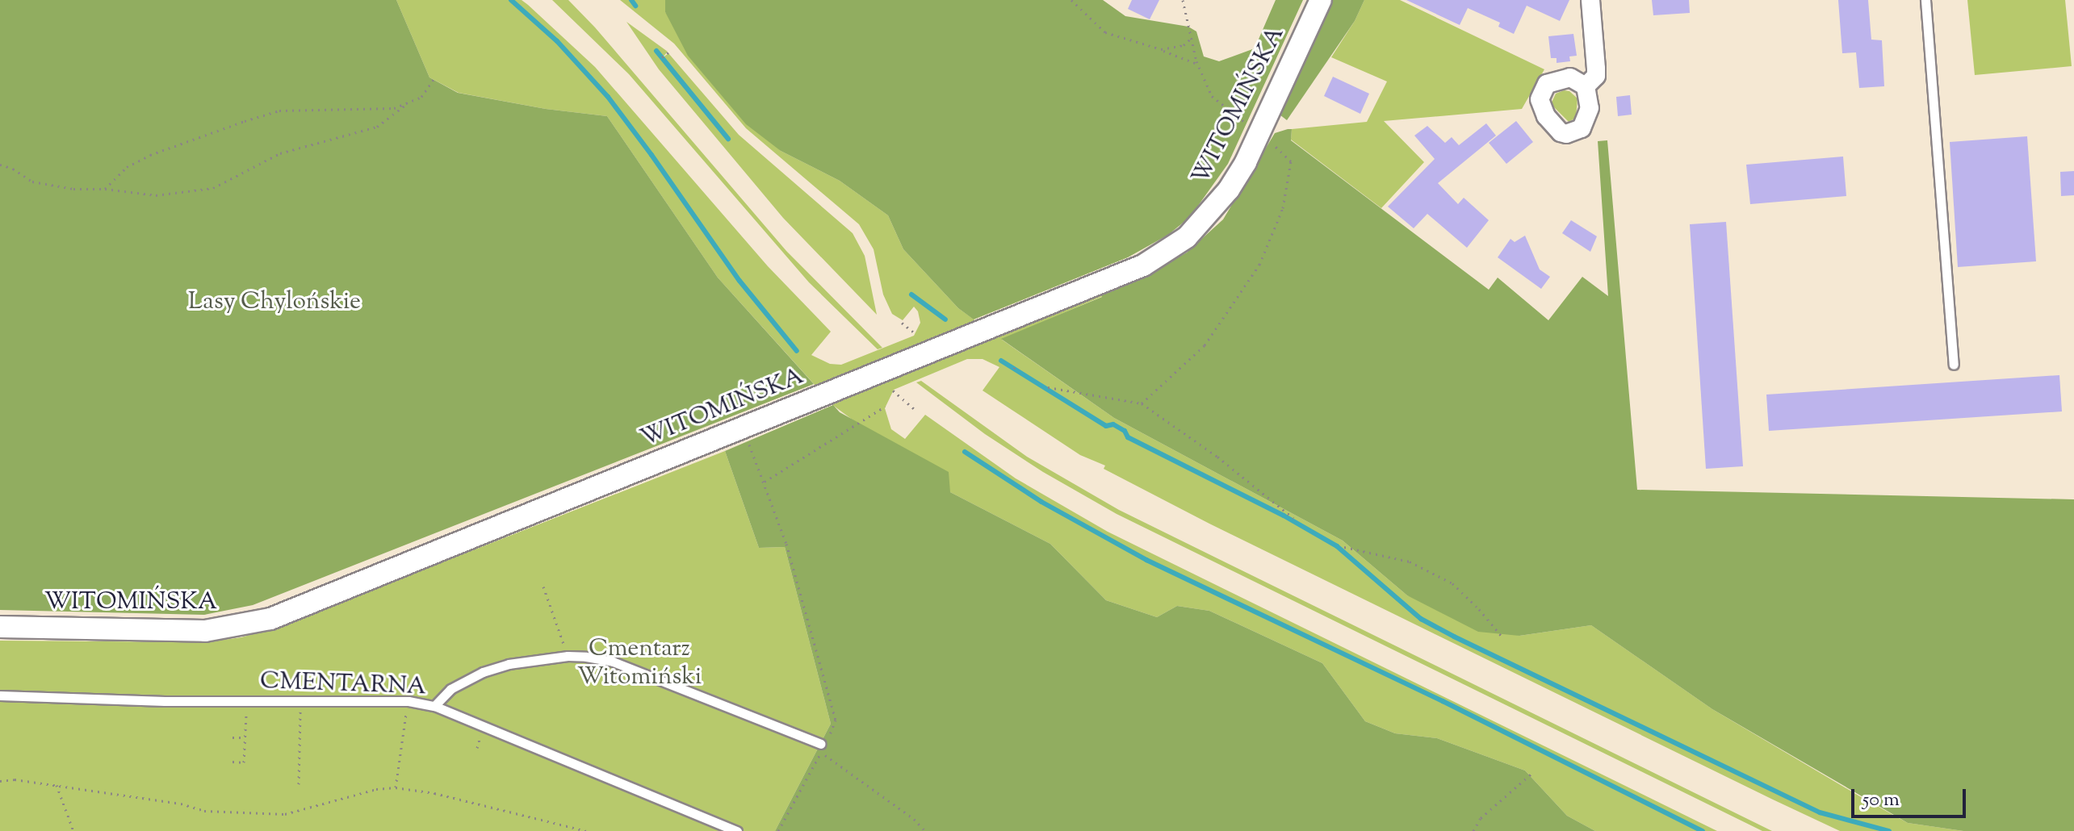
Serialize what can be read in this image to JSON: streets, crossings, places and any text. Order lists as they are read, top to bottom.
{
  "streets": {
    "street": ["WITOMIŃSKA"],
    "lane": ["CMENTARNA"]
  },
  "parks": ["Lasy Chylońskie", "Cmentarz Witomiński"],
  "scale_bar": "50 m"
}
